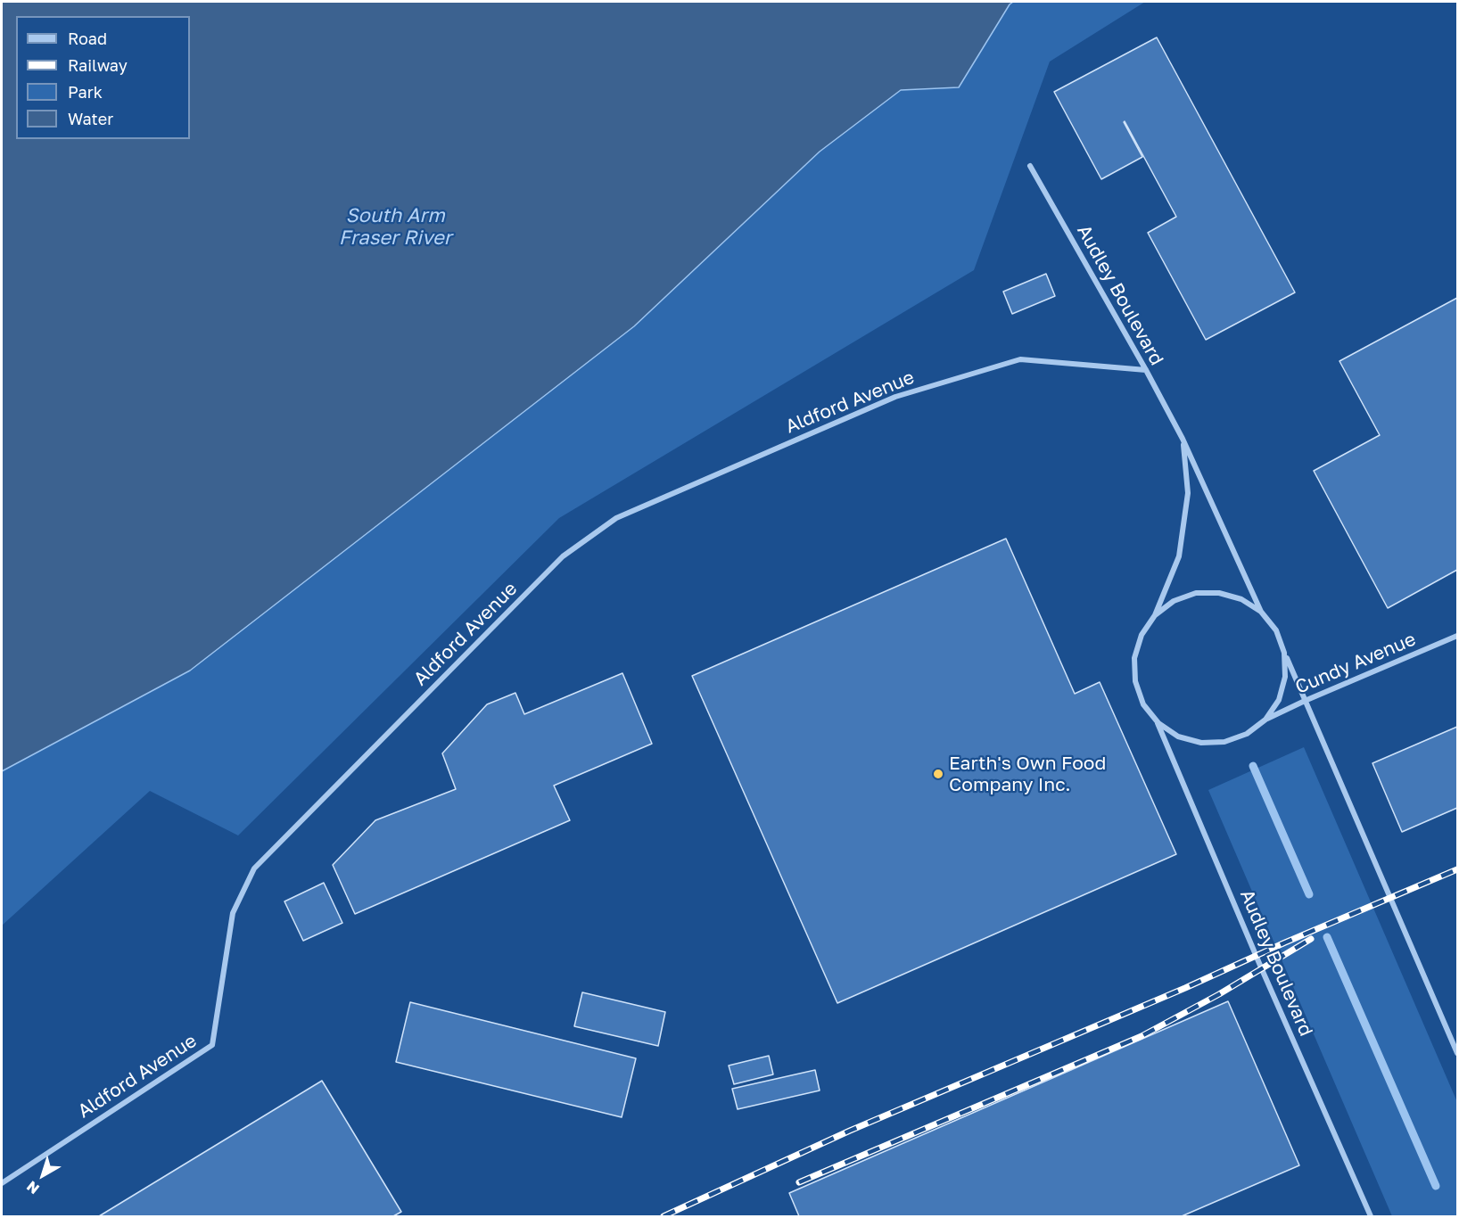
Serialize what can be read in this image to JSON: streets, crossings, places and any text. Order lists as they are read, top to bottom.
{
  "streets": {
    "street": ["Audley Boulevard", "Aldford Avenue", "Cundy Avenue"]
  },
  "crossings": [
    ["Audley Boulevard", "Aldford Avenue"],
    ["Audley Boulevard", "Cundy Avenue"]
  ],
  "water": ["South Arm Fraser River"],
  "places": ["Earth's Own Food Company Inc."],
  "legend": [
    "Road",
    "Railway",
    "Park",
    "Water"
  ],
  "north": "bottom left"
}
